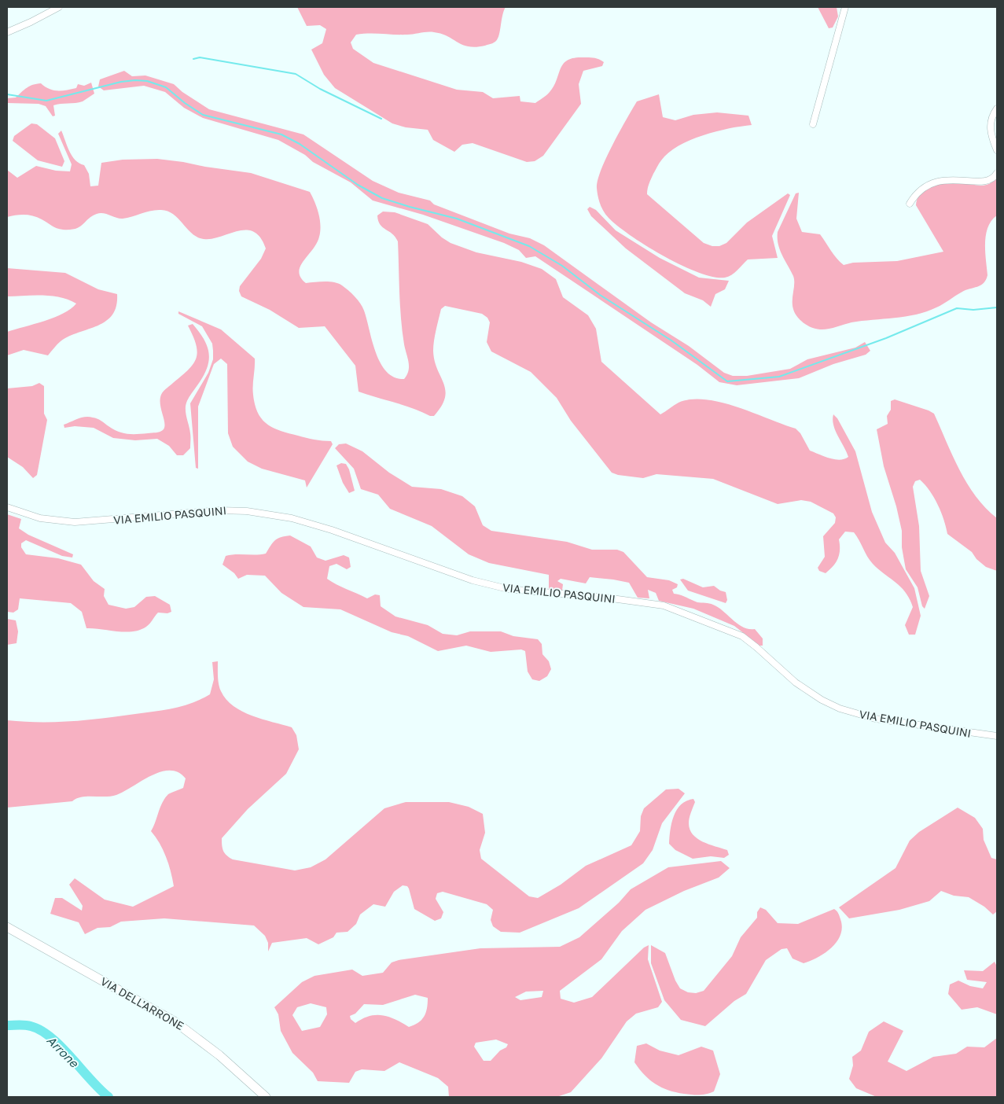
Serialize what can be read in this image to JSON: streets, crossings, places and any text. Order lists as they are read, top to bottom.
{
  "streets": {
    "street": ["VIA EMILIO PASQUINI", "VIA DELL'ARRONE"]
  },
  "water": ["Arrone"]
}
